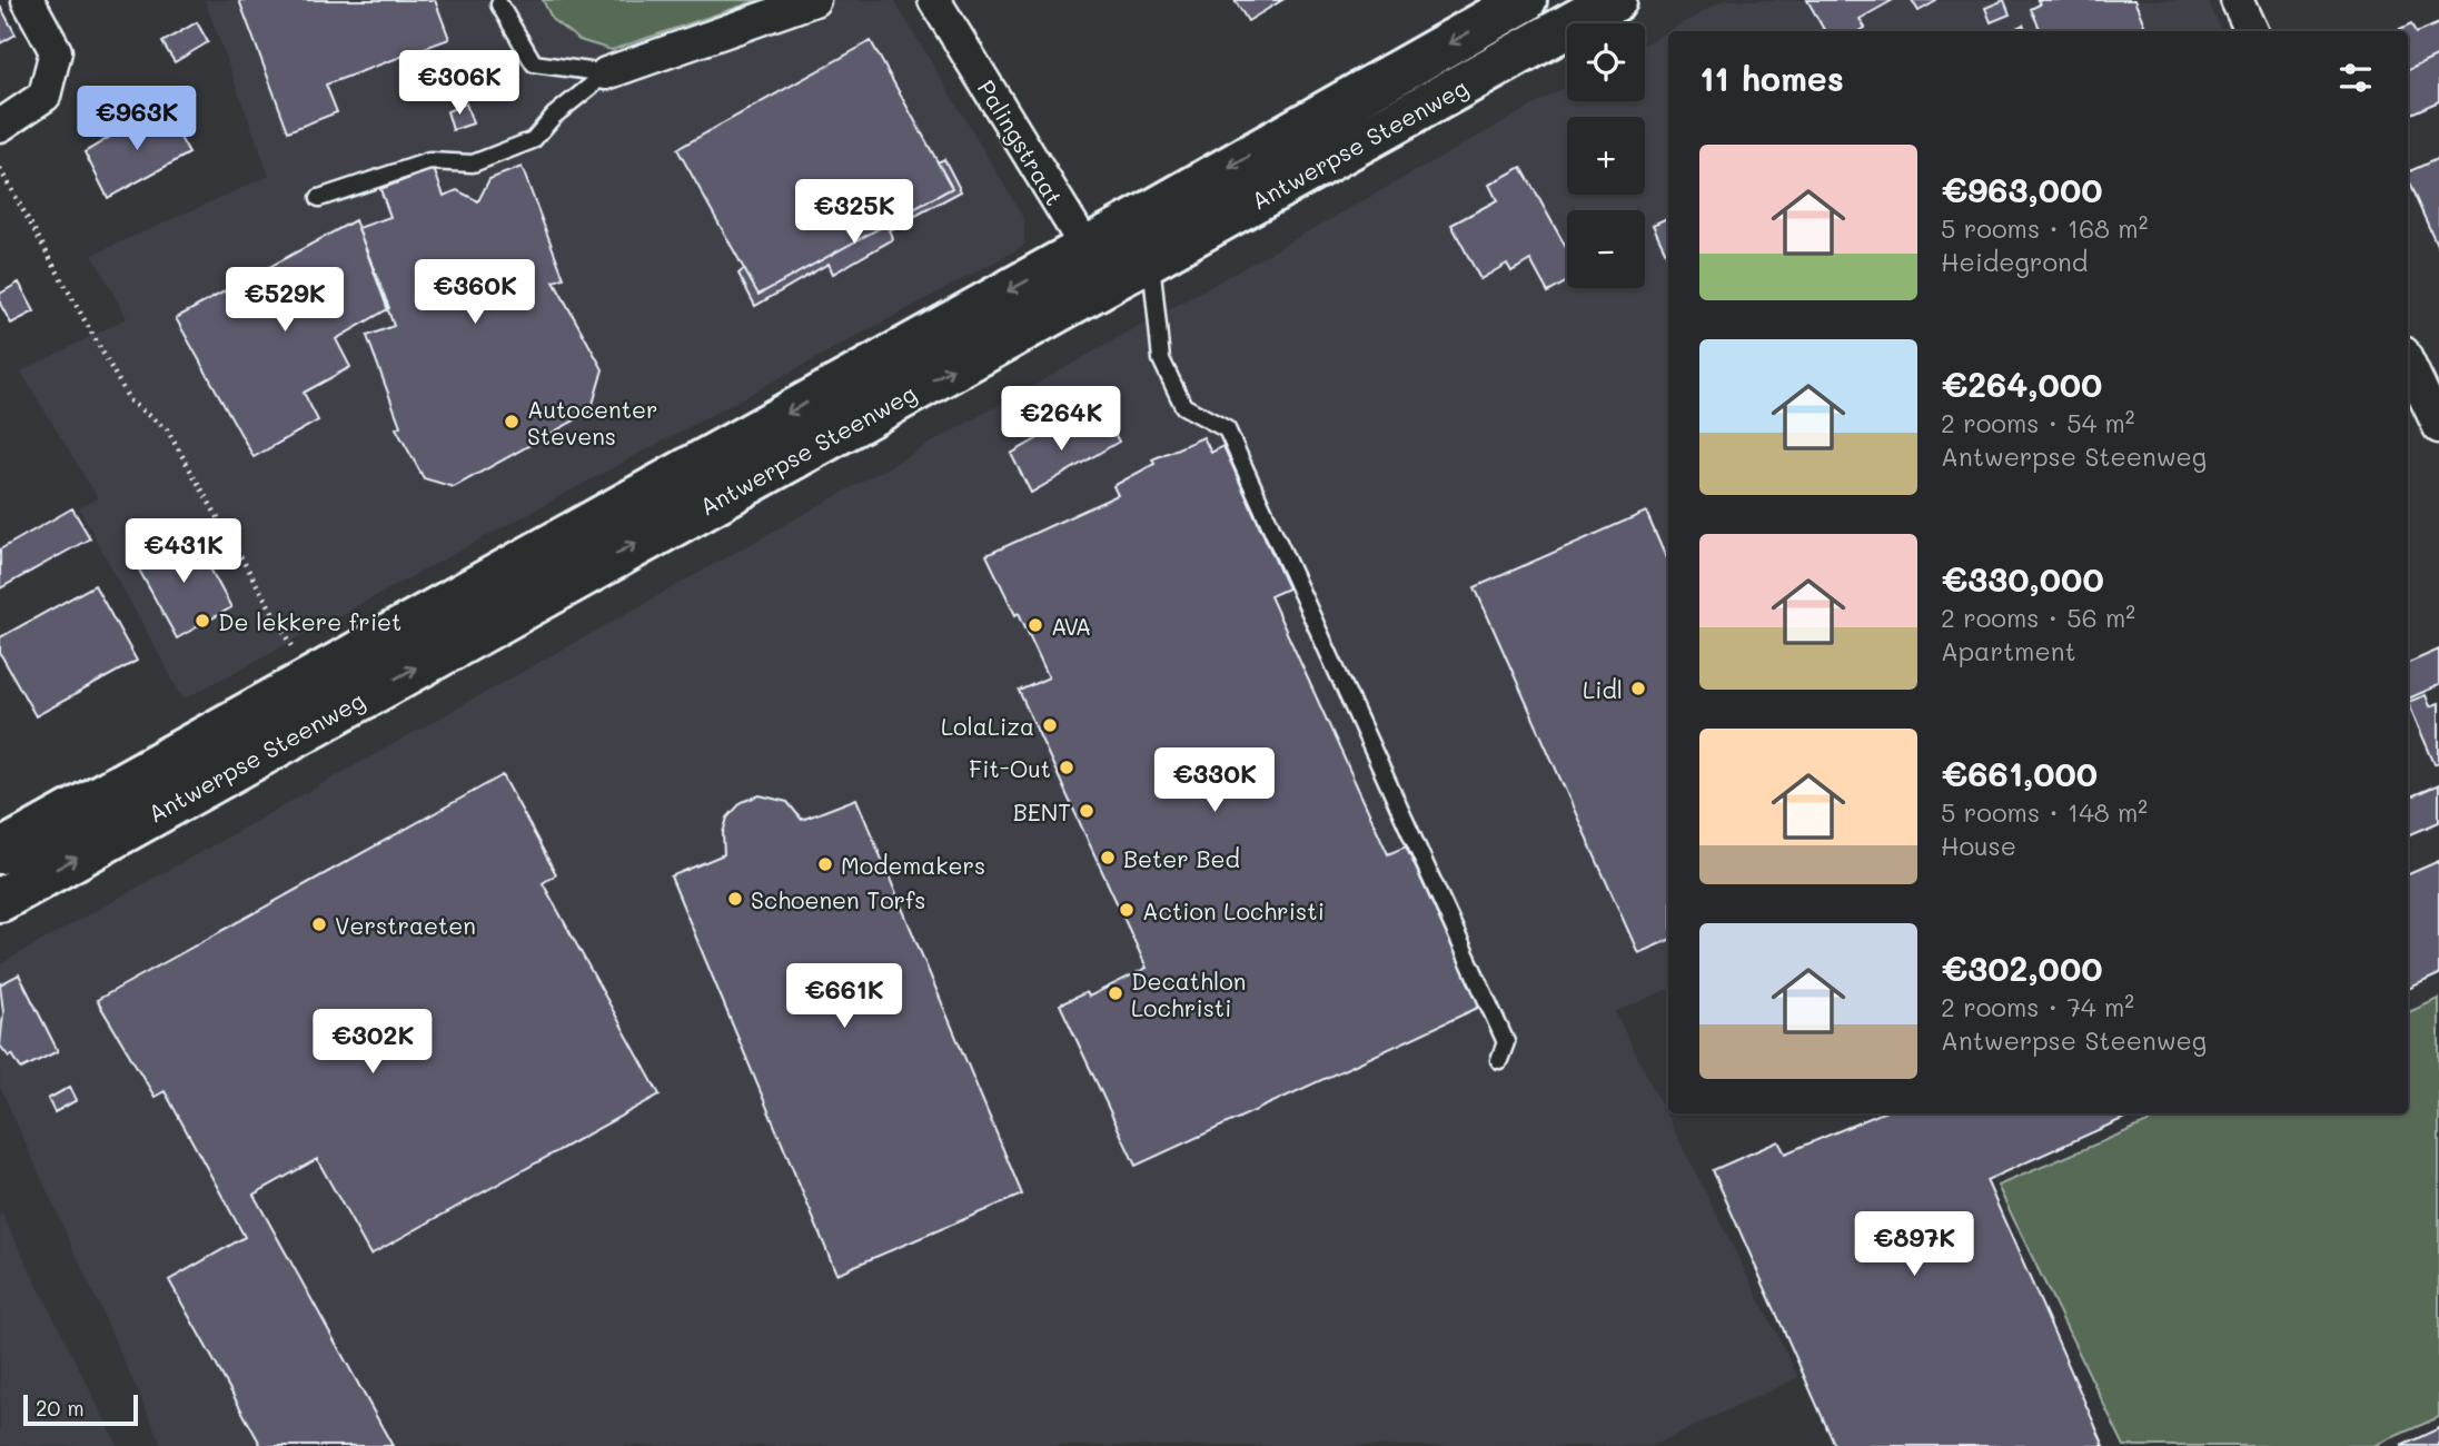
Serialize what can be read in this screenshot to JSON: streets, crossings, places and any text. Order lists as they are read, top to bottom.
{
  "streets": {
    "main road": ["Antwerpse Steenweg"],
    "street": ["Palingstraat"]
  },
  "crossings": [
    ["Palingstraat", "Antwerpse Steenweg"]
  ],
  "places": [
    "Autocenter Stevens",
    "De lekkere friet",
    "AVA",
    "Lidl",
    "LolaLiza",
    "Fit-Out",
    "BENT",
    "Beter Bed",
    "Modemakers",
    "Schoenen Torfs",
    "Action Lochristi",
    "Verstraeten",
    "Decathlon Lochristi"
  ],
  "scale_bar": "20 m",
  "page": {
    "map_buttons": ["+", "−"],
    "heading": "11 homes",
    "price": [
      "€306K",
      "€963K",
      "€325K",
      "€360K",
      "€529K",
      "€264K",
      "€431K",
      "€330K",
      "€661K",
      "€302K",
      "€897K"
    ],
    "list": [
      {
        "name": "€963,000",
        "note": "5 rooms · 168 m² · Heidegrond"
      },
      {
        "name": "€264,000",
        "note": "2 rooms · 54 m² · Antwerpse Steenweg"
      },
      {
        "name": "€330,000",
        "note": "2 rooms · 56 m² · Apartment"
      },
      {
        "name": "€661,000",
        "note": "5 rooms · 148 m² · House"
      },
      {
        "name": "€302,000",
        "note": "2 rooms · 74 m² · Antwerpse Steenweg"
      }
    ],
    "scale": "20 m"
  }
}
